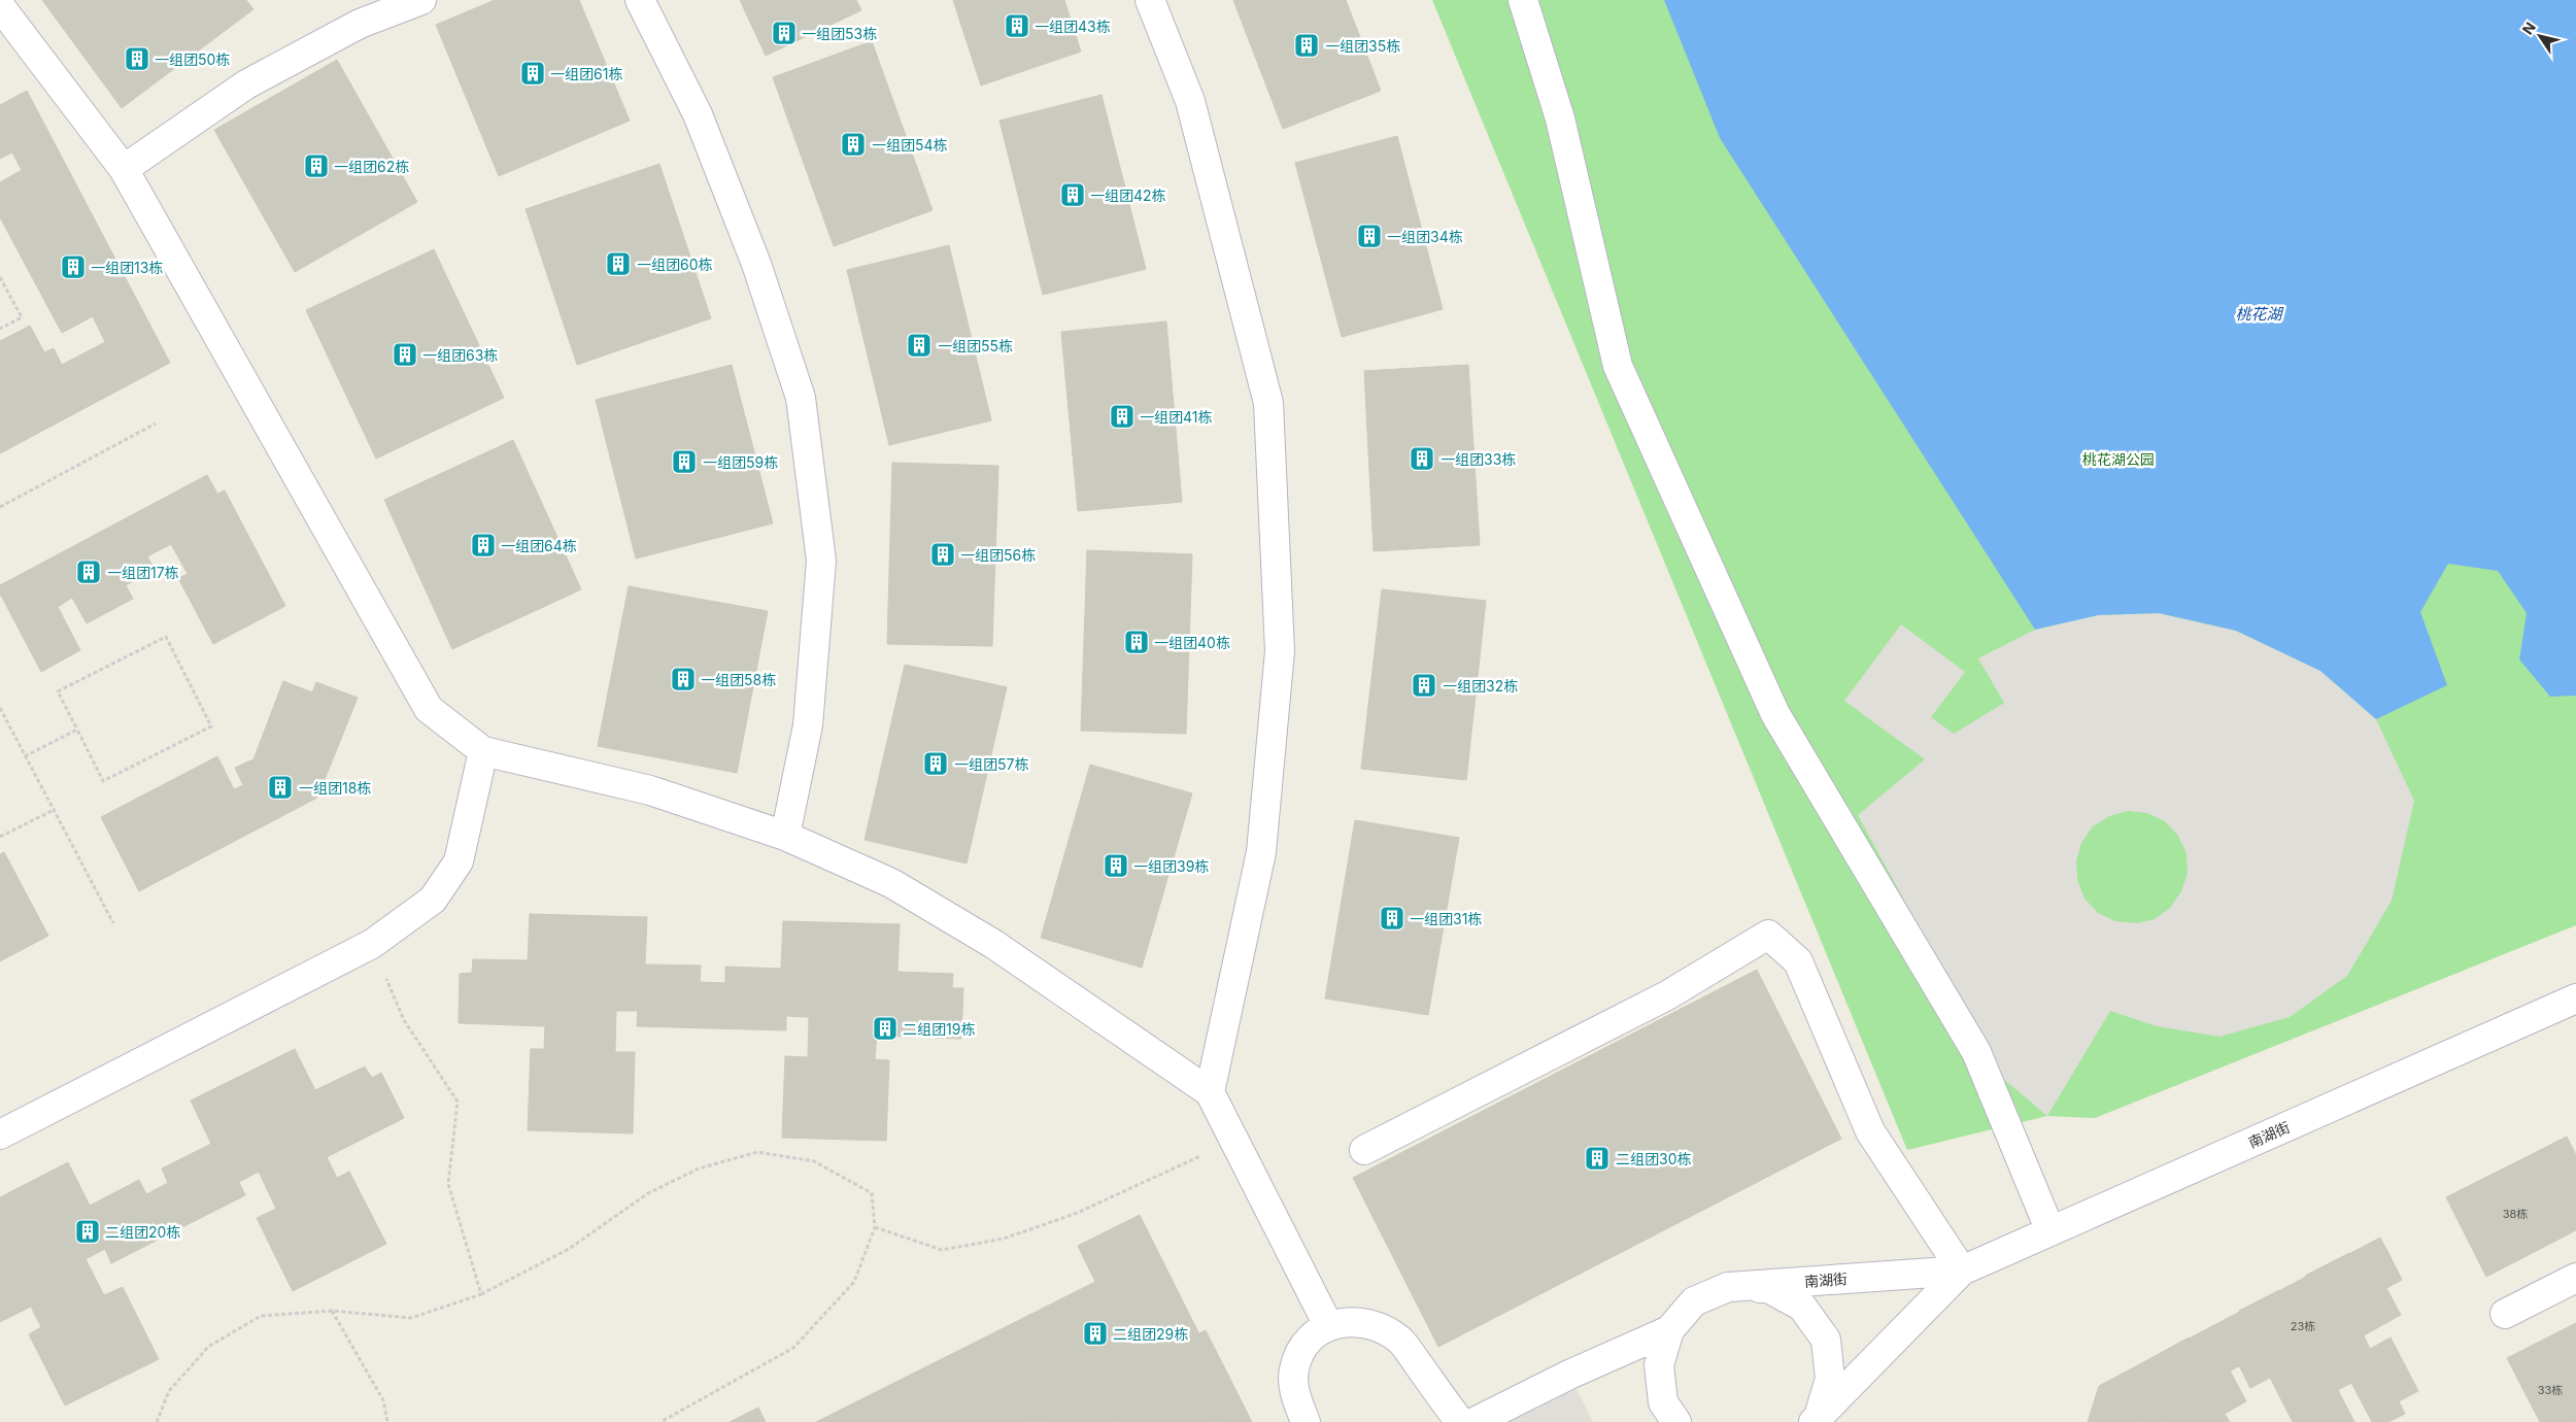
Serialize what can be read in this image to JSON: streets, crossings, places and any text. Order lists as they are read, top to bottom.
{
  "streets": {
    "street": ["南湖街"]
  },
  "water": ["桃花湖"],
  "parks": ["桃花湖公园"],
  "places": {
    "building": [
      "一组团43栋",
      "一组团53栋",
      "一组团35栋",
      "一组团50栋",
      "一组团61栋",
      "一组团54栋",
      "一组团62栋",
      "一组团42栋",
      "一组团34栋",
      "一组团60栋",
      "一组团13栋",
      "一组团55栋",
      "一组团63栋",
      "一组团41栋",
      "一组团33栋",
      "一组团59栋",
      "一组团64栋",
      "一组团56栋",
      "一组团17栋",
      "一组团40栋",
      "一组团58栋",
      "一组团32栋",
      "一组团57栋",
      "一组团18栋",
      "一组团39栋",
      "一组团31栋",
      "二组团19栋",
      "二组团30栋",
      "二组团20栋",
      "二组团29栋"
    ]
  },
  "house_numbers": ["38栋", "23栋", "33栋"],
  "north": "top left"
}
